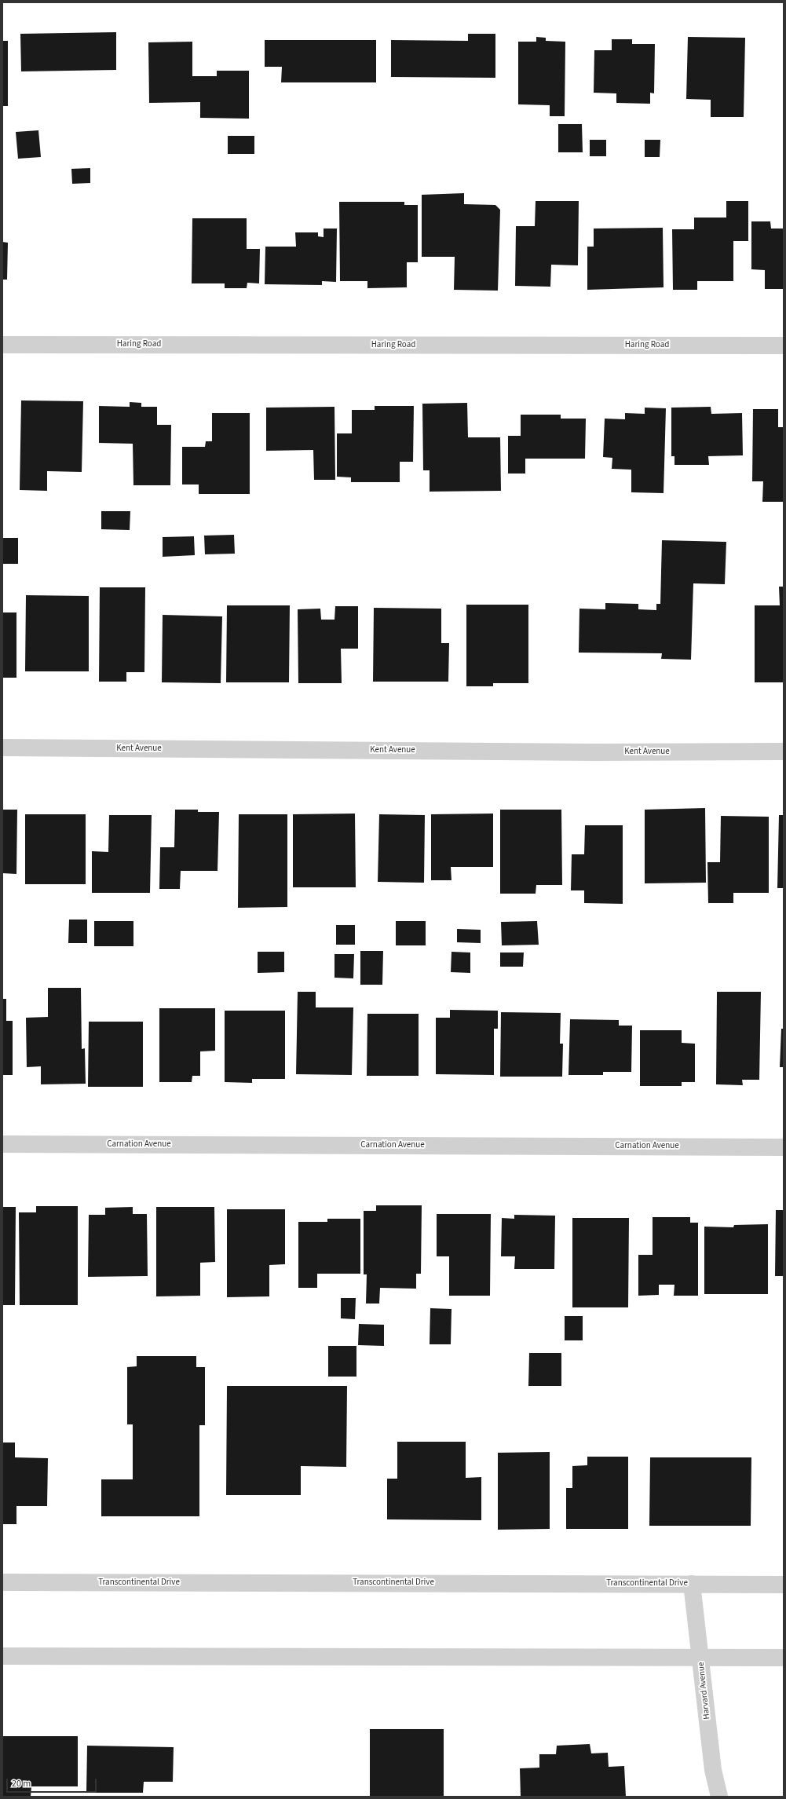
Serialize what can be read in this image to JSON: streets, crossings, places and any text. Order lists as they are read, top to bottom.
{
  "streets": {
    "street": [
      "Haring Road",
      "Kent Avenue",
      "Carnation Avenue",
      "Transcontinental Drive",
      "Harvard Avenue"
    ]
  },
  "crossings": [
    ["Transcontinental Drive", "Harvard Avenue"]
  ],
  "scale_bar": "20 m"
}
